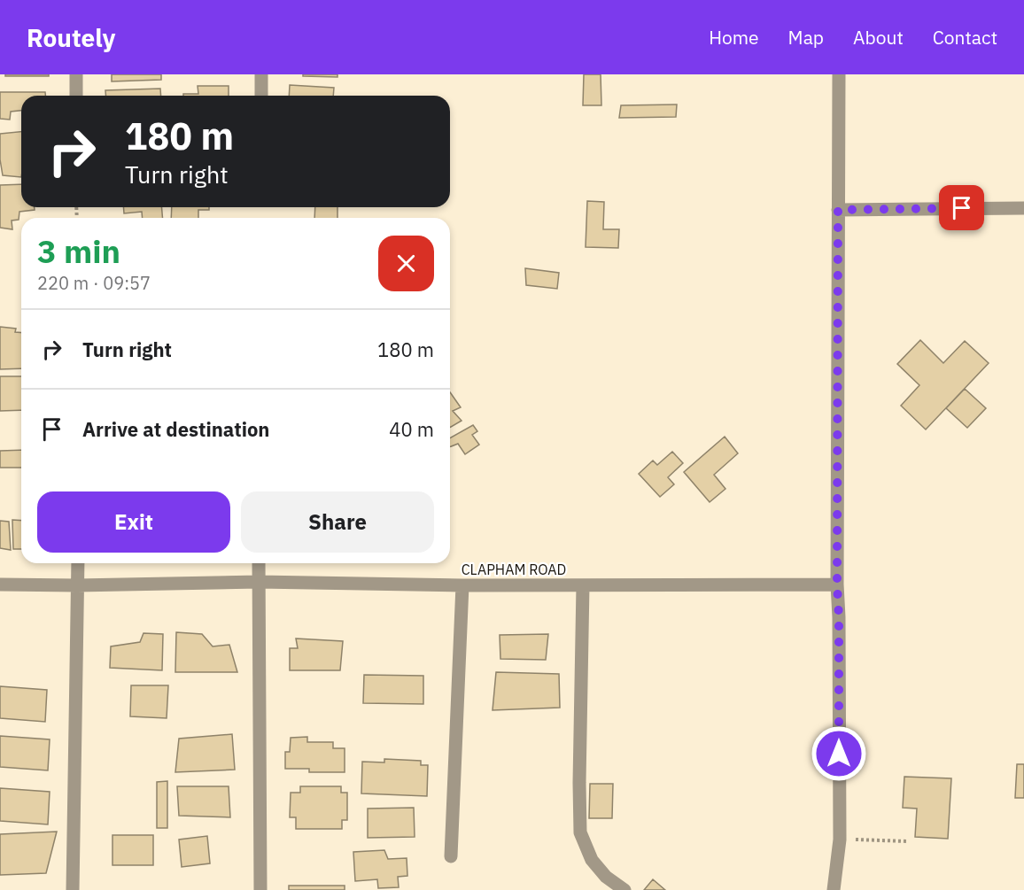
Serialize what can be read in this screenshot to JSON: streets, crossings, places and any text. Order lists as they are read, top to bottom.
{
  "streets": {
    "street": ["CLAPHAM ROAD"]
  },
  "page": {
    "header": "Routely",
    "nav": [
      "Home",
      "Map",
      "About",
      "Contact"
    ],
    "turn": ["180 m", "Turn right"],
    "heading": ["3 min", "220 m · 09:57"],
    "list": [
      {
        "name": "Turn right",
        "value": "180 m"
      },
      {
        "name": "Arrive at destination",
        "value": "40 m"
      }
    ],
    "buttons": ["Exit", "Share"]
  }
}
